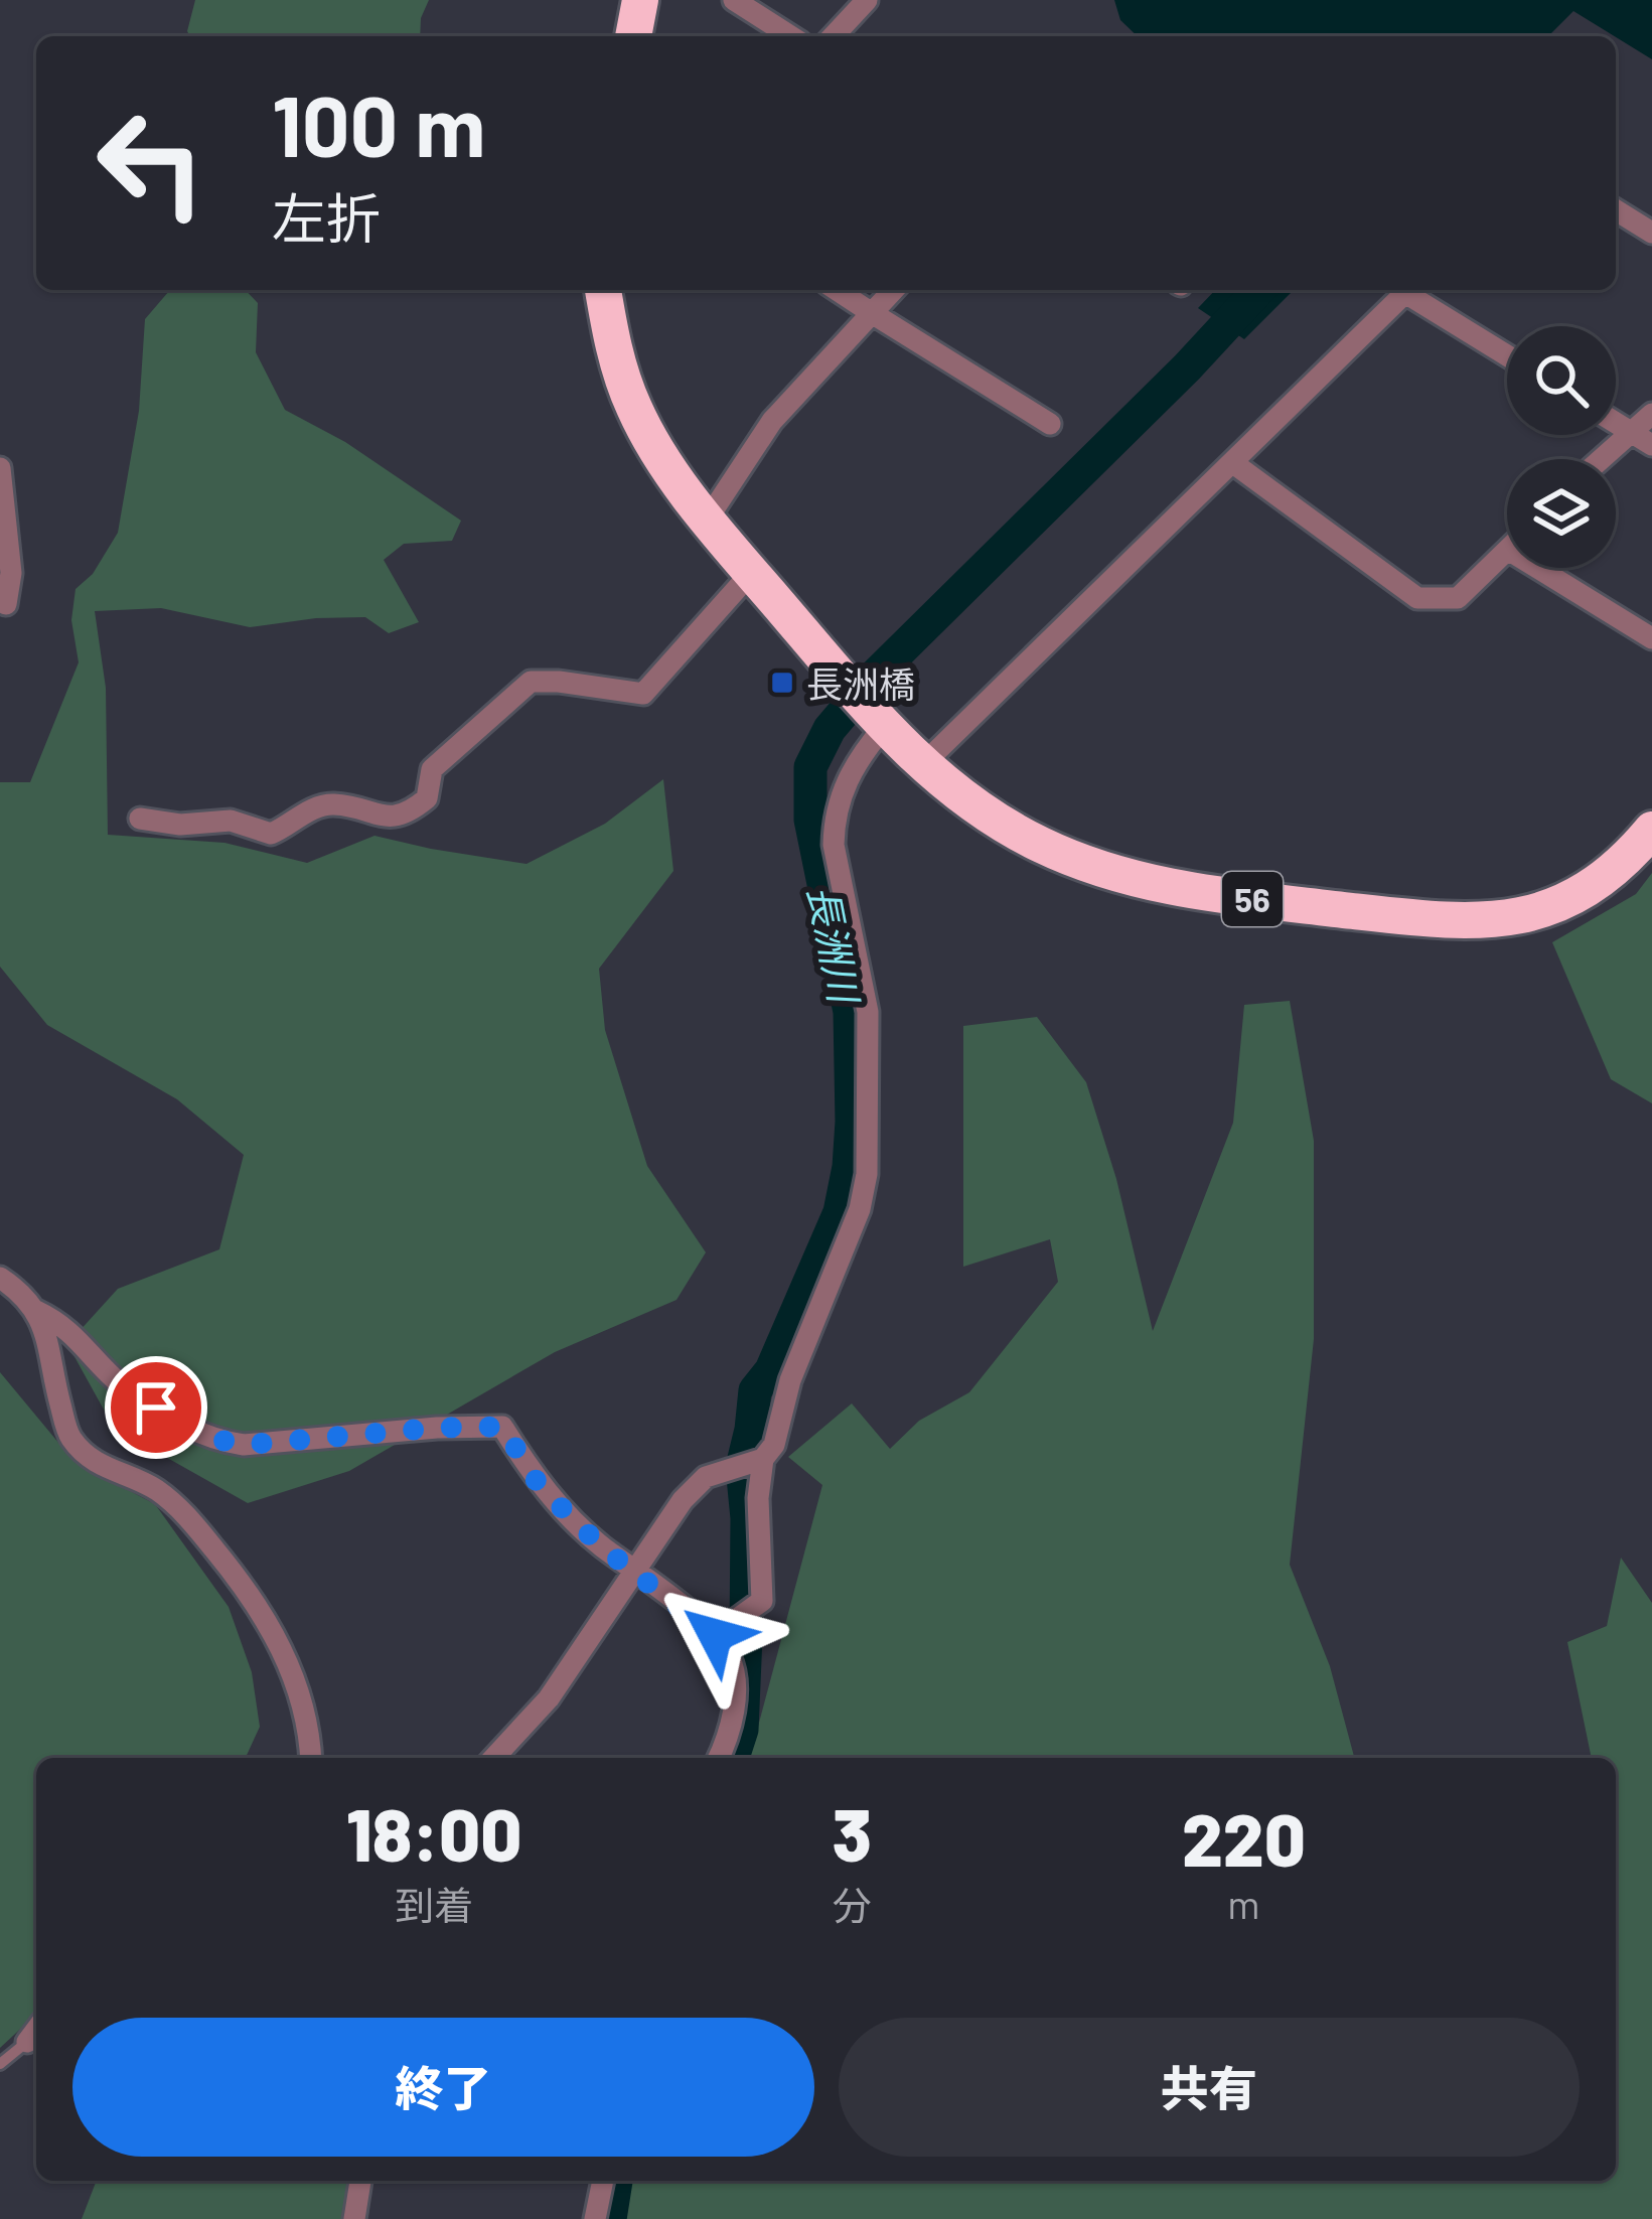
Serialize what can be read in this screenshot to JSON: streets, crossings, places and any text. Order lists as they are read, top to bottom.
{
  "streets": {
    "highway": ["56"]
  },
  "water": ["長洲川"],
  "places": {
    "transit": ["長洲橋"]
  },
  "page": {
    "turn": ["100 m", "左折"],
    "eta": [
      "18:00",
      "到着",
      "3",
      "分",
      "220",
      "m"
    ],
    "buttons": ["終了", "共有"]
  }
}
